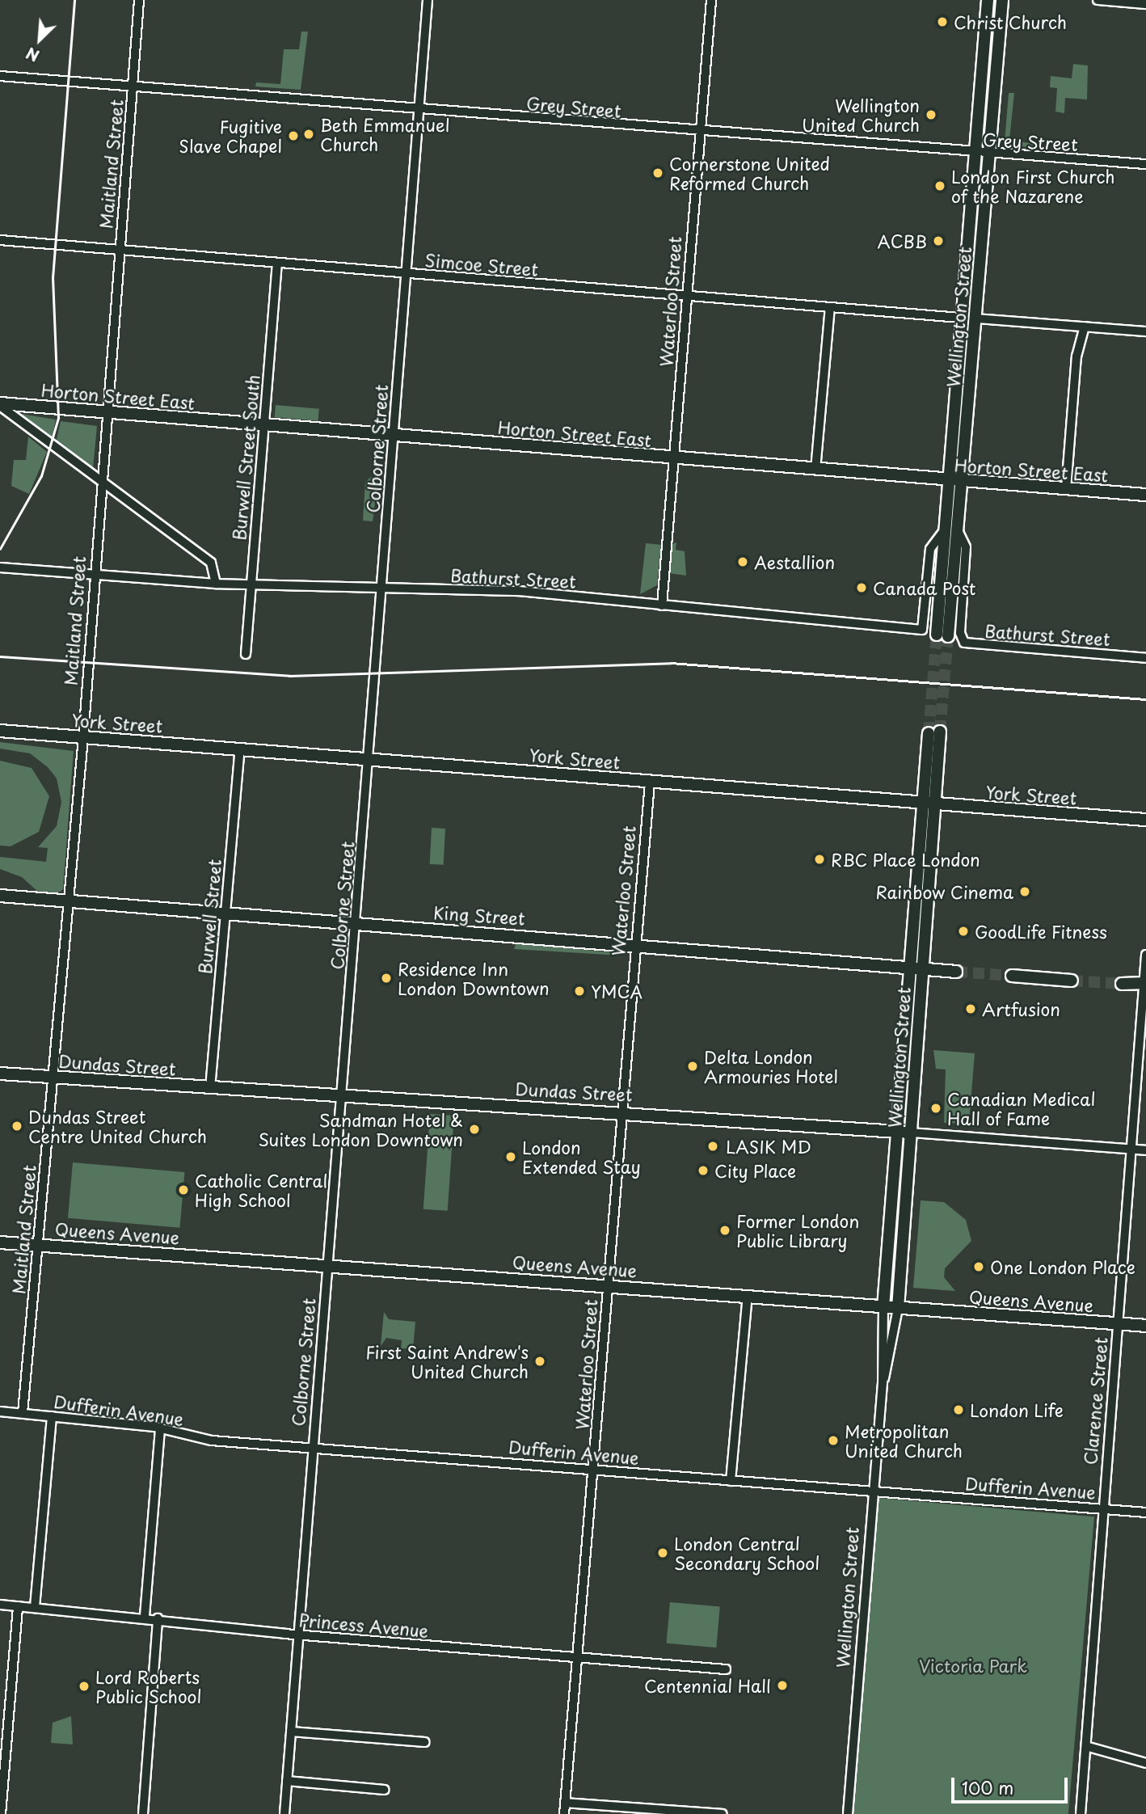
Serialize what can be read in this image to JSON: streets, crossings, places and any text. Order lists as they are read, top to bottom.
{
  "streets": {
    "main road": [
      "Wellington Street",
      "Horton Street East",
      "York Street",
      "King Street",
      "Dundas Street",
      "Queens Avenue"
    ],
    "street": [
      "Grey Street",
      "Maitland Street",
      "Simcoe Street",
      "Waterloo Street",
      "Colborne Street",
      "Burwell Street South",
      "Bathurst Street",
      "Burwell Street",
      "Clarence Street",
      "Dufferin Avenue",
      "Princess Avenue"
    ]
  },
  "crossings": [
    ["Grey Street", "Maitland Street"],
    ["Grey Street", "Waterloo Street"],
    ["Grey Street", "Wellington Street"],
    ["Grey Street", "Colborne Street"],
    ["Maitland Street", "Simcoe Street"],
    ["Maitland Street", "Horton Street East"],
    ["Maitland Street", "Bathurst Street"],
    ["Maitland Street", "York Street"],
    ["Maitland Street", "King Street"],
    ["Maitland Street", "Dundas Street"],
    ["Maitland Street", "Queens Avenue"],
    ["Maitland Street", "Dufferin Avenue"],
    ["Simcoe Street", "Waterloo Street"],
    ["Simcoe Street", "Wellington Street"],
    ["Simcoe Street", "Colborne Street"],
    ["Simcoe Street", "Burwell Street South"],
    ["Waterloo Street", "Horton Street East"],
    ["Waterloo Street", "Bathurst Street"],
    ["Waterloo Street", "York Street"],
    ["Waterloo Street", "King Street"],
    ["Waterloo Street", "Dundas Street"],
    ["Waterloo Street", "Queens Avenue"],
    ["Waterloo Street", "Dufferin Avenue"],
    ["Waterloo Street", "Princess Avenue"],
    ["Wellington Street", "Horton Street East"],
    ["Wellington Street", "Bathurst Street"],
    ["Wellington Street", "York Street"],
    ["Wellington Street", "King Street"],
    ["Wellington Street", "Dundas Street"],
    ["Wellington Street", "Queens Avenue"],
    ["Wellington Street", "Dufferin Avenue"],
    ["Horton Street East", "Colborne Street"],
    ["Horton Street East", "Burwell Street South"],
    ["Colborne Street", "Bathurst Street"],
    ["Colborne Street", "York Street"],
    ["Colborne Street", "King Street"],
    ["Colborne Street", "Dundas Street"],
    ["Colborne Street", "Queens Avenue"],
    ["Colborne Street", "Dufferin Avenue"],
    ["Colborne Street", "Princess Avenue"],
    ["Burwell Street South", "Bathurst Street"],
    ["York Street", "Burwell Street"],
    ["King Street", "Burwell Street"],
    ["Burwell Street", "Dundas Street"],
    ["Dundas Street", "Clarence Street"],
    ["Queens Avenue", "Clarence Street"],
    ["Clarence Street", "Dufferin Avenue"]
  ],
  "parks": ["Victoria Park"],
  "places": [
    "Christ Church",
    "Wellington United Church",
    "Beth Emmanuel Church",
    "Fugitive Slave Chapel",
    "Cornerstone United Reformed Church",
    "London First Church of the Nazarene",
    "ACBB",
    "Aestallion",
    "Canada Post",
    "RBC Place London",
    "Rainbow Cinema",
    "GoodLife Fitness",
    "Residence Inn London Downtown",
    "YMCA",
    "Artfusion",
    "Delta London Armouries Hotel",
    "Canadian Medical Hall of Fame",
    "Dundas Street Centre United Church",
    "Sandman Hotel & Suites London Downtown",
    "LASIK MD",
    "London Extended Stay",
    "City Place",
    "Catholic Central High School",
    "Former London Public Library",
    "One London Place",
    "First Saint Andrew's United Church",
    "London Life",
    "Metropolitan United Church",
    "London Central Secondary School",
    "Centennial Hall",
    "Lord Roberts Public School"
  ],
  "scale_bar": "100 m",
  "north": "bottom left"
}
